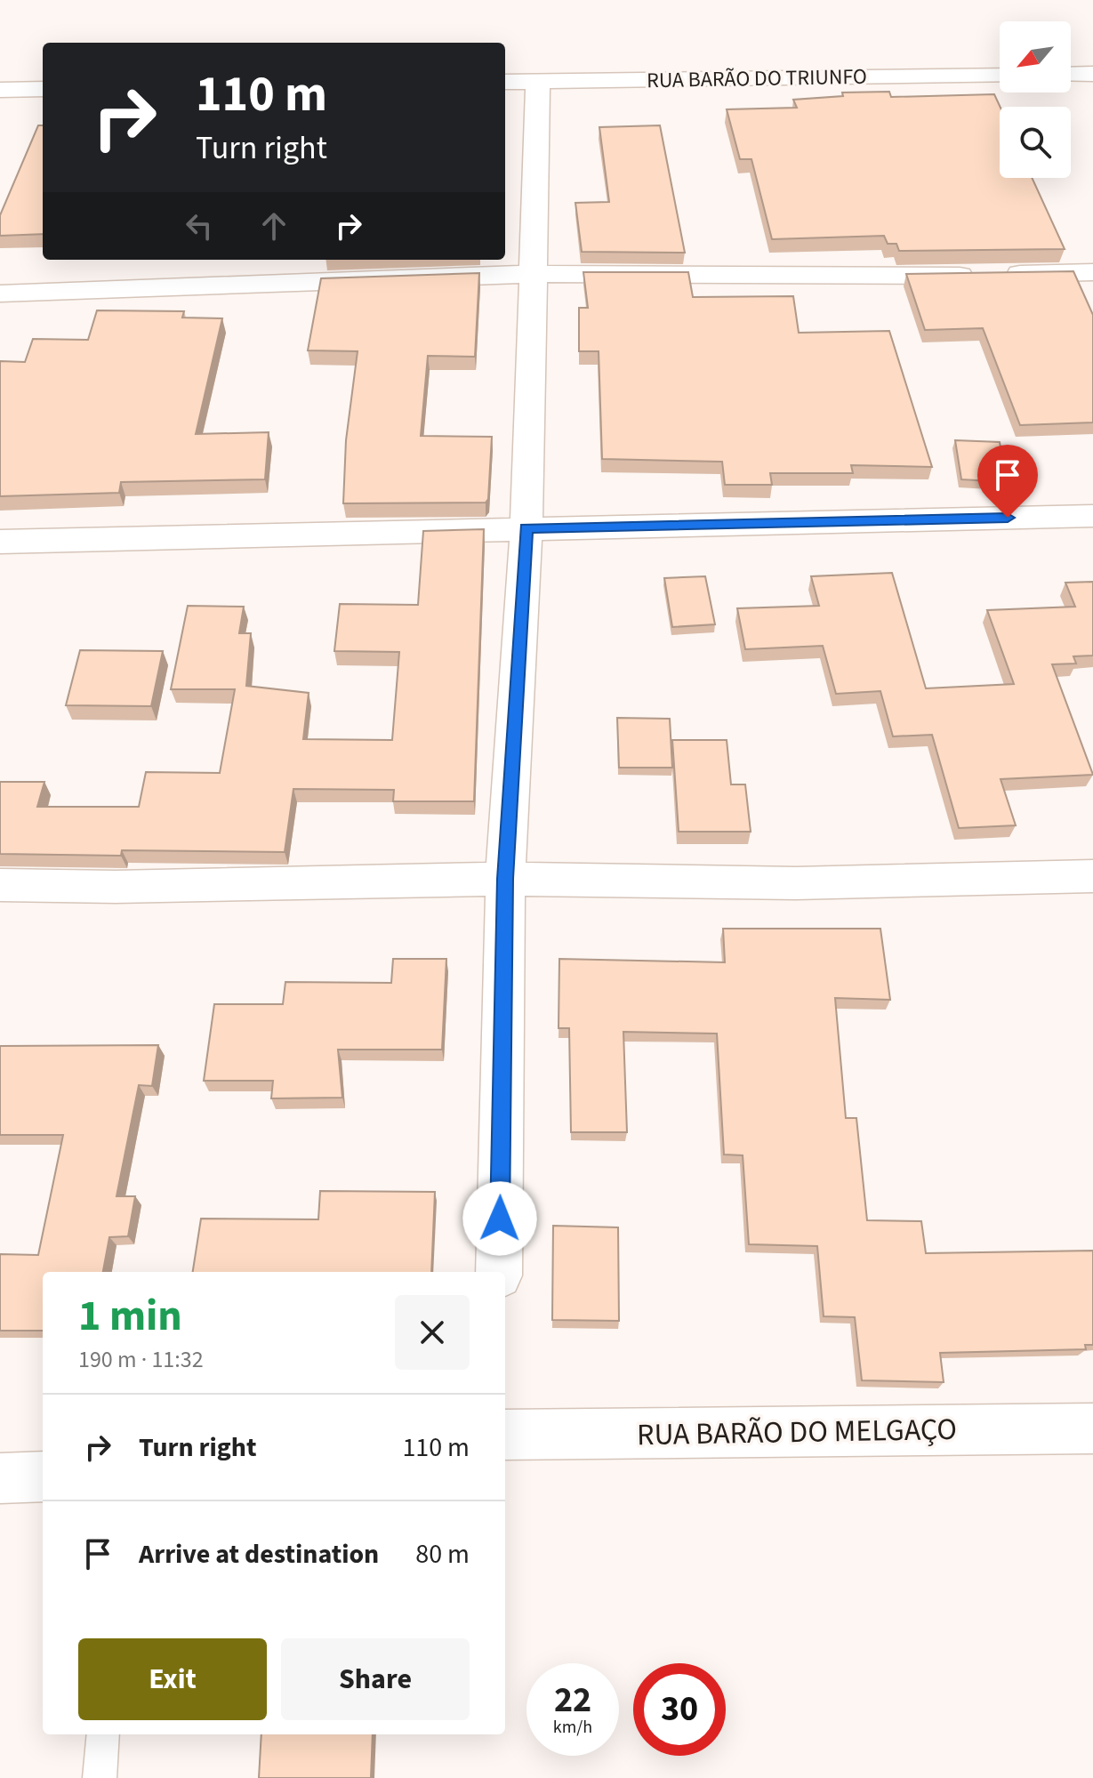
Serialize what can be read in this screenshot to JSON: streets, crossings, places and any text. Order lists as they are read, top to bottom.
{
  "streets": {
    "street": ["RUA BARÃO DO TRIUNFO", "RUA BARÃO DO MELGAÇO"]
  },
  "north": "bottom left",
  "page": {
    "turn": ["110 m", "Turn right"],
    "heading": ["1 min", "190 m · 11:32"],
    "list": [
      {
        "name": "Turn right",
        "value": "110 m"
      },
      {
        "name": "Arrive at destination",
        "value": "80 m"
      }
    ],
    "buttons": ["Exit", "Share"],
    "speed": "22 km/h",
    "limit": "30"
  }
}
